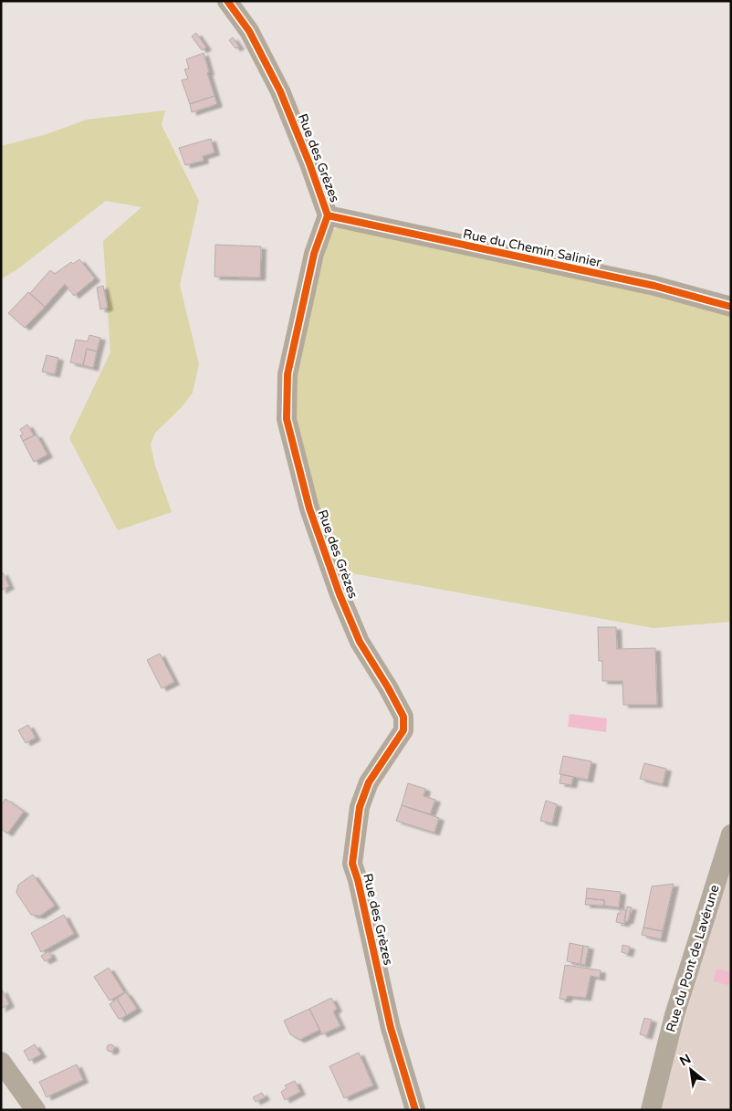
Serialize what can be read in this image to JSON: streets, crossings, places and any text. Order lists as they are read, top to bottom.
{
  "streets": {
    "street": ["Rue des Grèzes", "Rue du Chemin Salinier", "Rue du Pont de Lavérune"]
  },
  "crossings": [
    ["Rue des Grèzes", "Rue du Chemin Salinier"]
  ],
  "north": "top left"
}
